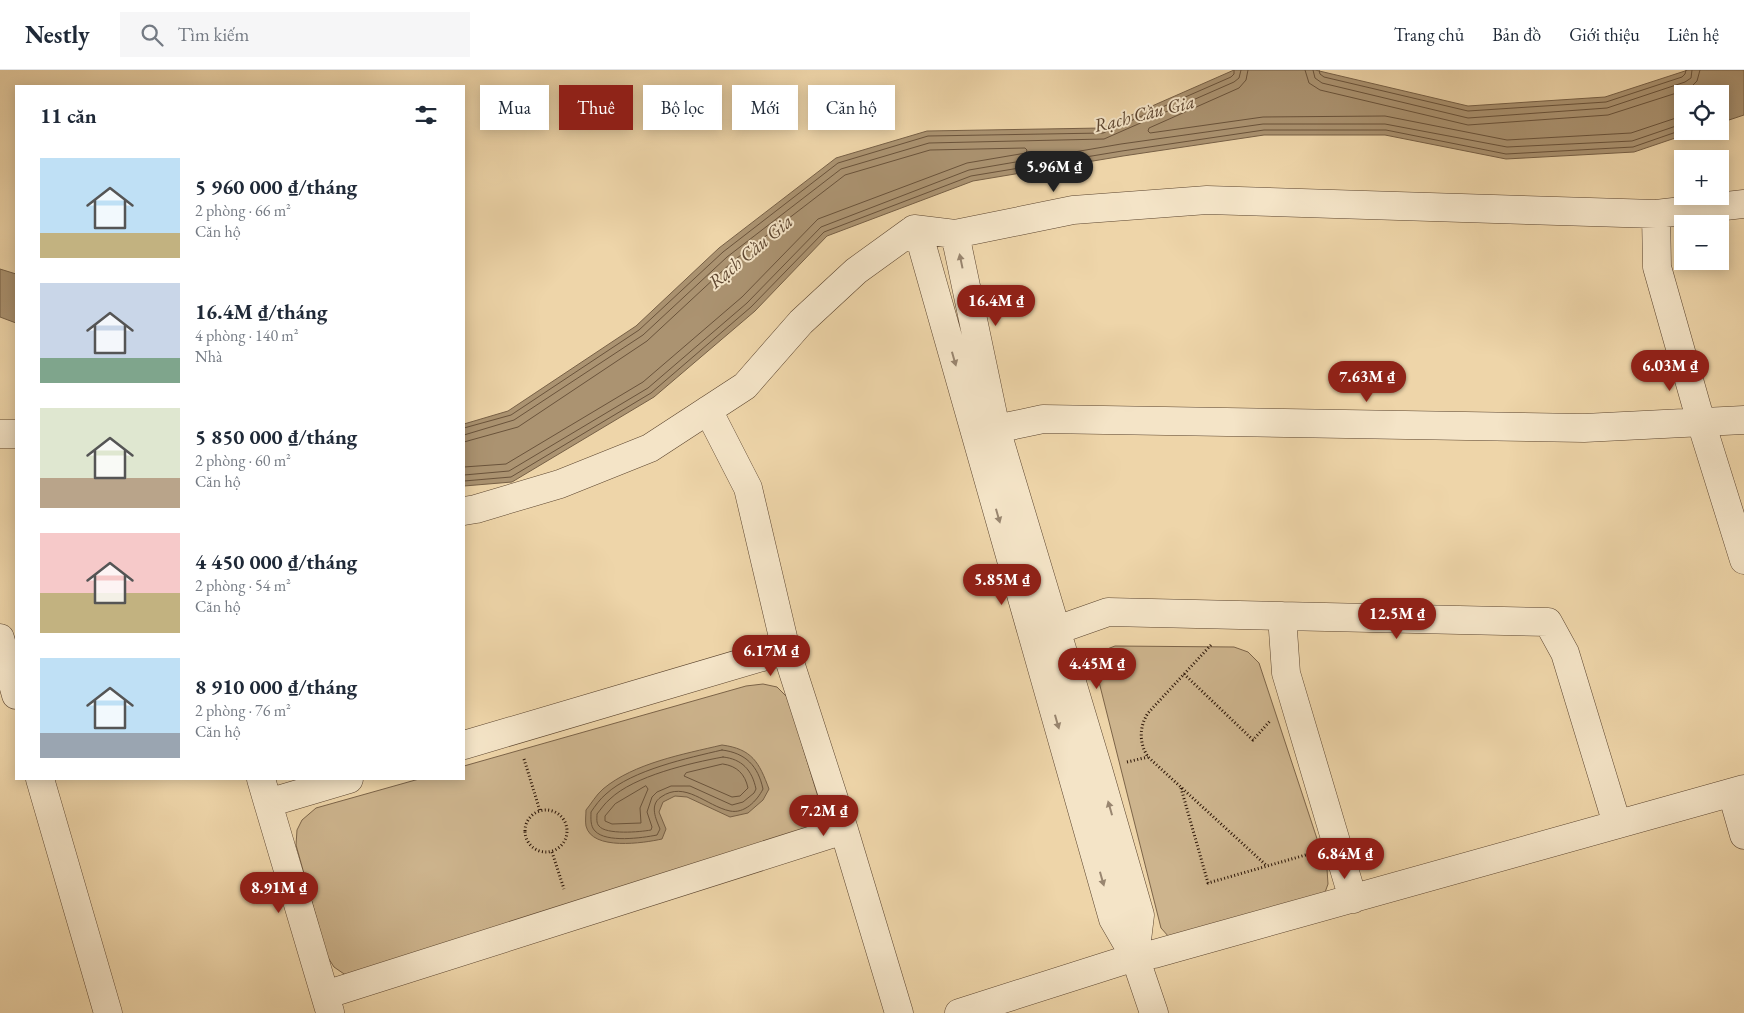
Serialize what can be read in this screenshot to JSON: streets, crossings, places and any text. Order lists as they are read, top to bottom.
{
  "water": ["Rạch Cầu Gia"],
  "page": {
    "header": "Nestly",
    "search": "Tìm kiếm",
    "nav": [
      "Trang chủ",
      "Bản đồ",
      "Giới thiệu",
      "Liên hệ"
    ],
    "map_buttons": ["+", "−"],
    "chip": [
      "Mua",
      "Thuê",
      "Bộ lọc",
      "Mới",
      "Căn hộ"
    ],
    "heading": "11 căn",
    "list": [
      {
        "name": "5 960 000 ₫/tháng",
        "note": "2 phòng · 66 m² · Căn hộ"
      },
      {
        "name": "16.4M ₫/tháng",
        "note": "4 phòng · 140 m² · Nhà"
      },
      {
        "name": "5 850 000 ₫/tháng",
        "note": "2 phòng · 60 m² · Căn hộ"
      },
      {
        "name": "4 450 000 ₫/tháng",
        "note": "2 phòng · 54 m² · Căn hộ"
      },
      {
        "name": "8 910 000 ₫/tháng",
        "note": "2 phòng · 76 m² · Căn hộ"
      }
    ],
    "price": [
      "5.96M ₫",
      "16.4M ₫",
      "6.03M ₫",
      "7.63M ₫",
      "5.85M ₫",
      "12.5M ₫",
      "6.17M ₫",
      "4.45M ₫",
      "7.2M ₫",
      "6.84M ₫",
      "8.91M ₫"
    ]
  }
}
